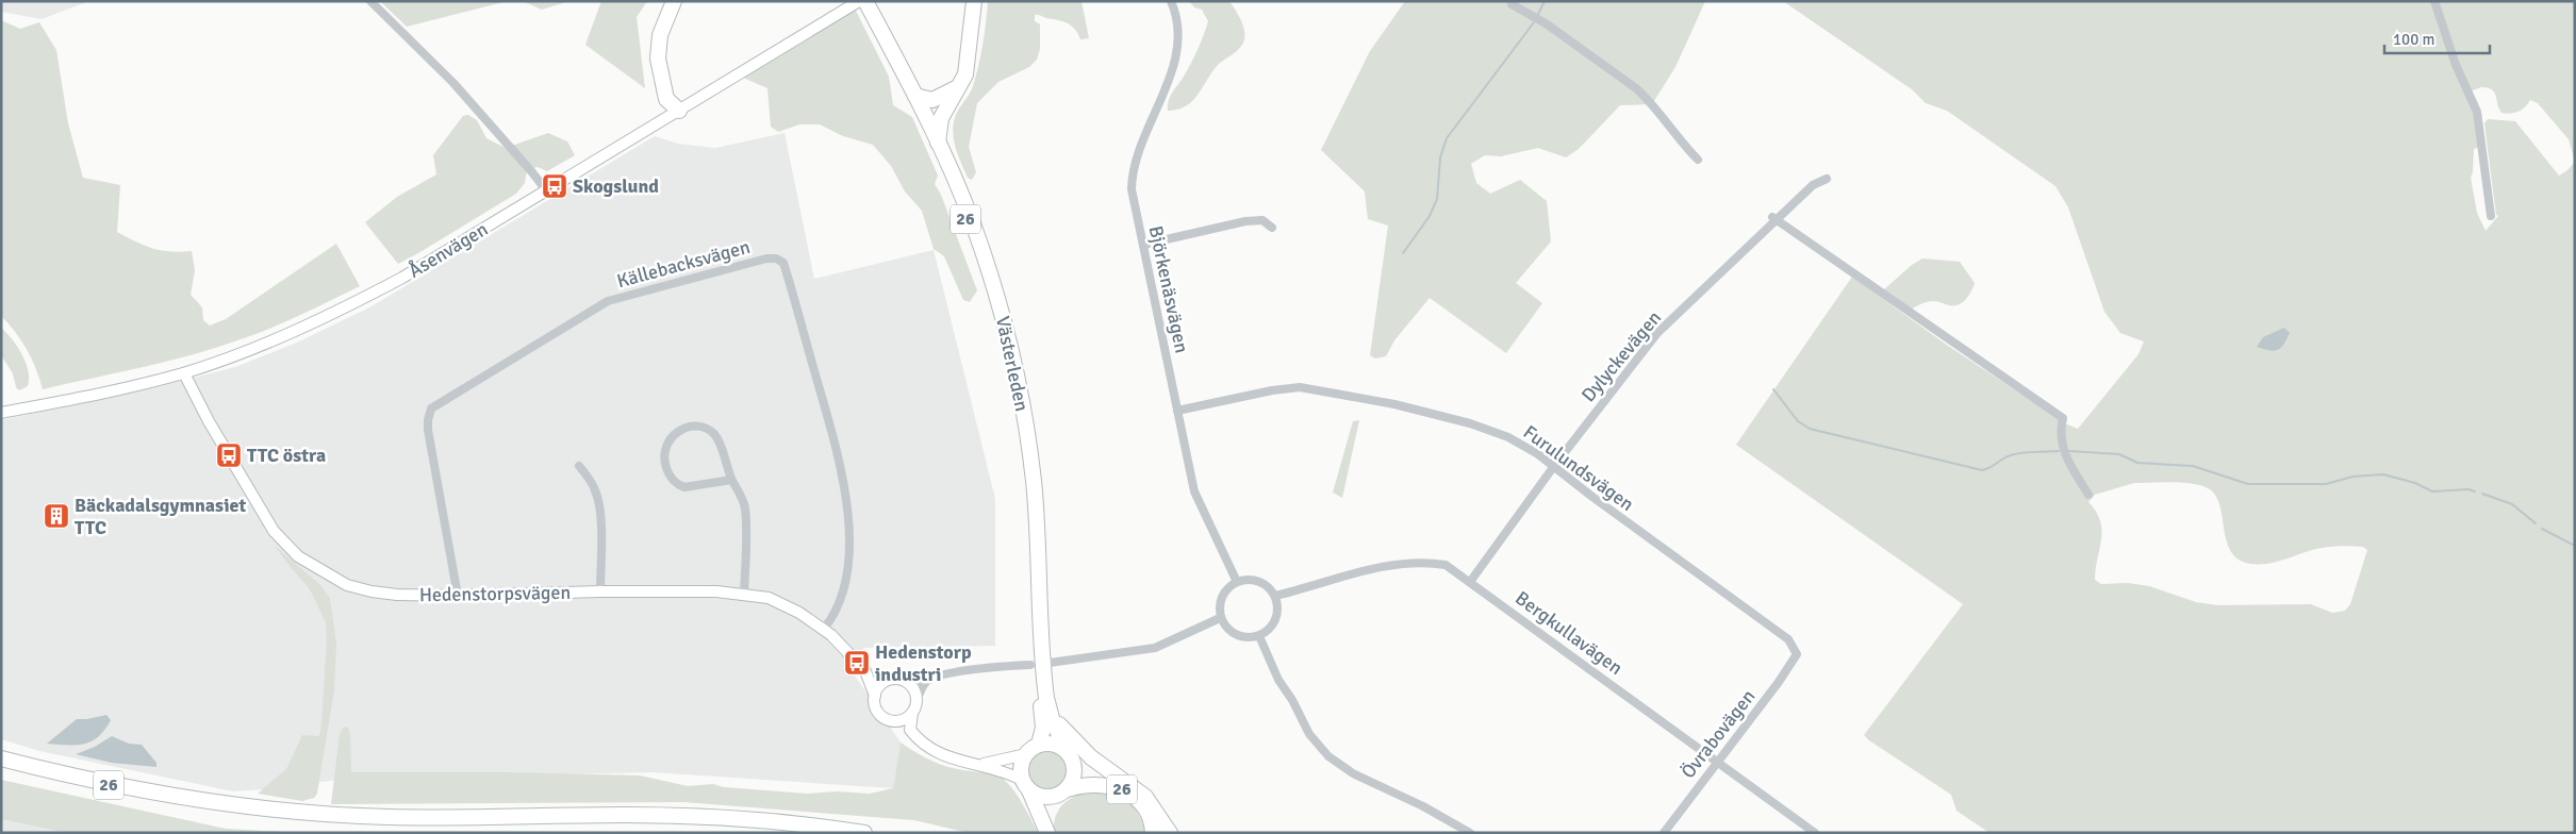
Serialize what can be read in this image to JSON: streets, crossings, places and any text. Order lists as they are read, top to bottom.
{
  "streets": {
    "highway": ["26", "Västerleden"],
    "street": [
      "Åsenvägen",
      "Källebacksvägen",
      "Björkenäsvägen",
      "Dylyckevägen",
      "Furulundsvägen",
      "Hedenstorpsvägen",
      "Bergkullavägen",
      "Övrabovägen"
    ]
  },
  "crossings": [
    ["26", "Västerleden"],
    ["Åsenvägen", "Västerleden"],
    ["Åsenvägen", "Hedenstorpsvägen"],
    ["Källebacksvägen", "Hedenstorpsvägen"],
    ["Björkenäsvägen", "Furulundsvägen"],
    ["Björkenäsvägen", "Bergkullavägen"],
    ["Dylyckevägen", "Furulundsvägen"],
    ["Dylyckevägen", "Bergkullavägen"],
    ["Furulundsvägen", "Övrabovägen"],
    ["Bergkullavägen", "Övrabovägen"]
  ],
  "places": {
    "bus stop": ["Skogslund", "TTC östra", "Hedenstorp industri"],
    "building": ["Bäckadalsgymnasiet TTC"]
  },
  "scale_bar": "100 m"
}
